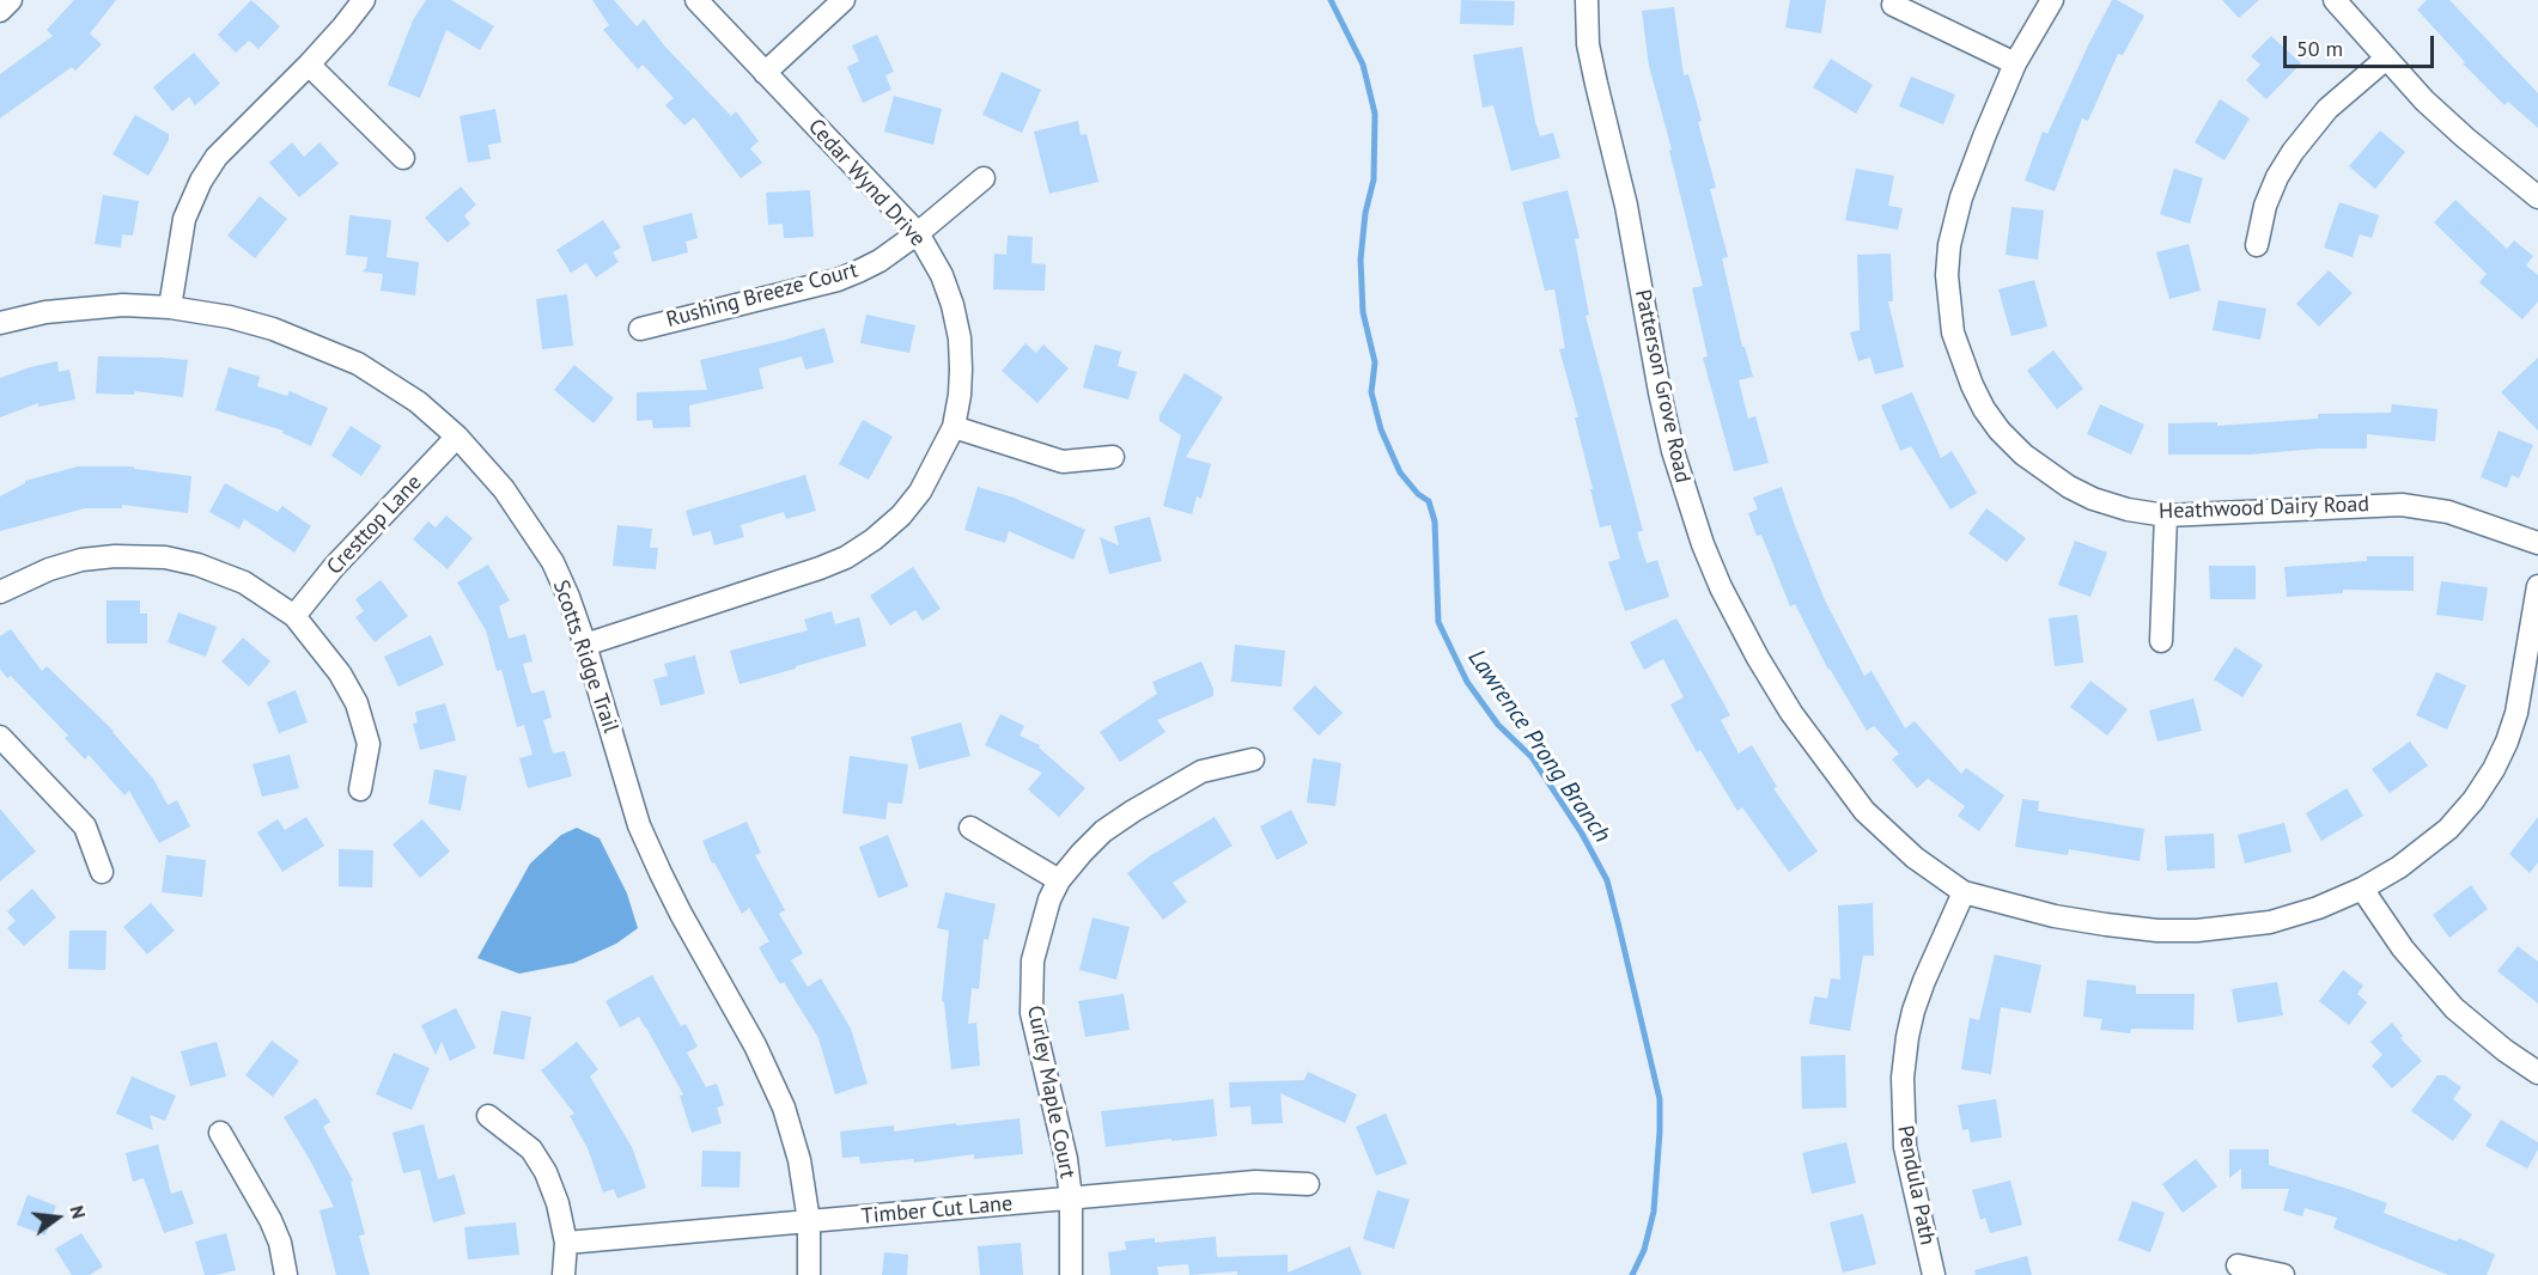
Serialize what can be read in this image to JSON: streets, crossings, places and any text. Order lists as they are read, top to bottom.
{
  "streets": {
    "street": [
      "Cedar Wynd Drive",
      "Rushing Breeze Court",
      "Patterson Grove Road",
      "Heathwood Dairy Road",
      "Cresttop Lane",
      "Scotts Ridge Trail",
      "Curley Maple Court",
      "Pendula Path",
      "Timber Cut Lane"
    ]
  },
  "crossings": [
    ["Cedar Wynd Drive", "Rushing Breeze Court"],
    ["Cedar Wynd Drive", "Scotts Ridge Trail"],
    ["Patterson Grove Road", "Pendula Path"],
    ["Cresttop Lane", "Scotts Ridge Trail"],
    ["Scotts Ridge Trail", "Timber Cut Lane"],
    ["Curley Maple Court", "Timber Cut Lane"]
  ],
  "water": ["Lawrence Prong Branch"],
  "scale_bar": "50 m",
  "north": "right"
}
